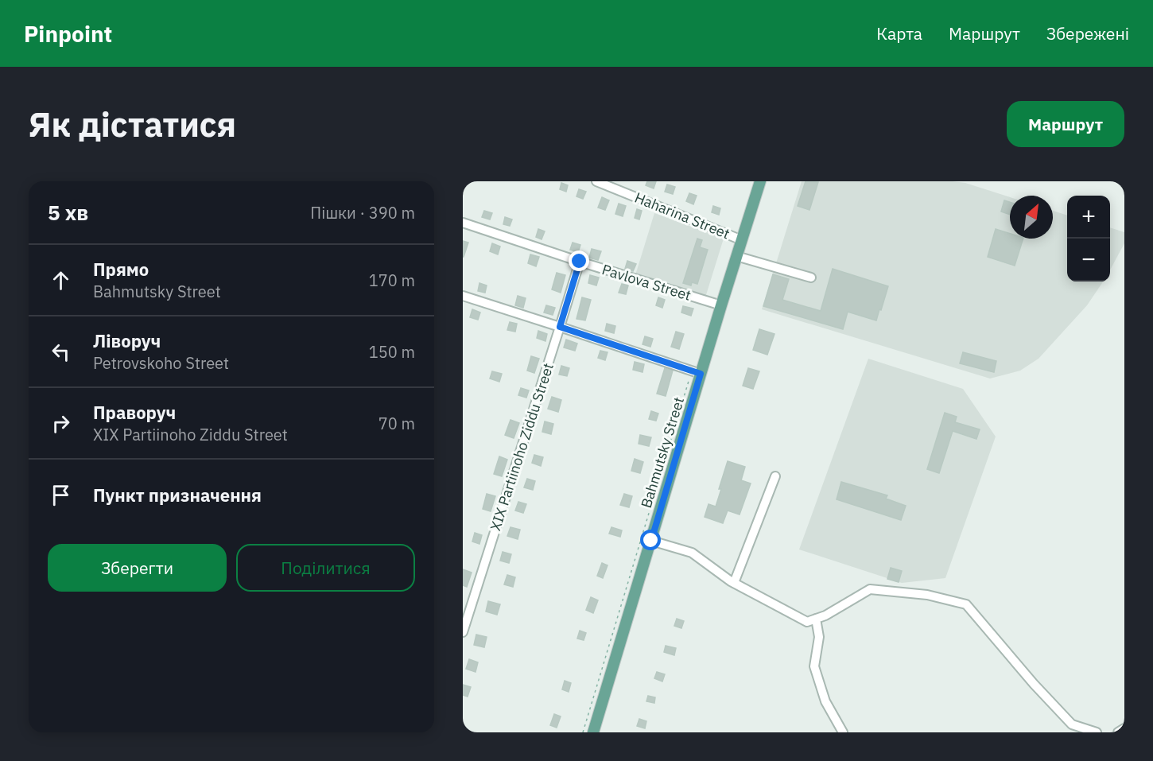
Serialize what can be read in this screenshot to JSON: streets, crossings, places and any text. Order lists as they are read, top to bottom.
{
  "streets": {
    "main road": ["Bahmutsky Street"],
    "street": ["Haharina Street", "Pavlova Street", "XIX Partiinoho Ziddu Street"]
  },
  "crossings": [
    ["Haharina Street", "Bahmutsky Street"],
    ["Pavlova Street", "XIX Partiinoho Ziddu Street"],
    ["Pavlova Street", "Bahmutsky Street"]
  ],
  "north": "top right",
  "page": {
    "header": "Pinpoint",
    "nav": ["Карта", "Маршрут", "Збережені"],
    "buttons": [
      "Маршрут",
      ["Зберегти", "Поділитися"]
    ],
    "title": "Як дістатися",
    "heading": ["5 хв", "Пішки · 390 m"],
    "map_buttons": ["+", "−"],
    "list": [
      ["Прямо", "Bahmutsky Street", "170 m"],
      ["Ліворуч", "Petrovskoho Street", "150 m"],
      ["Праворуч", "XIX Partiinoho Ziddu Street", "70 m"],
      "Пункт призначення"
    ]
  }
}
